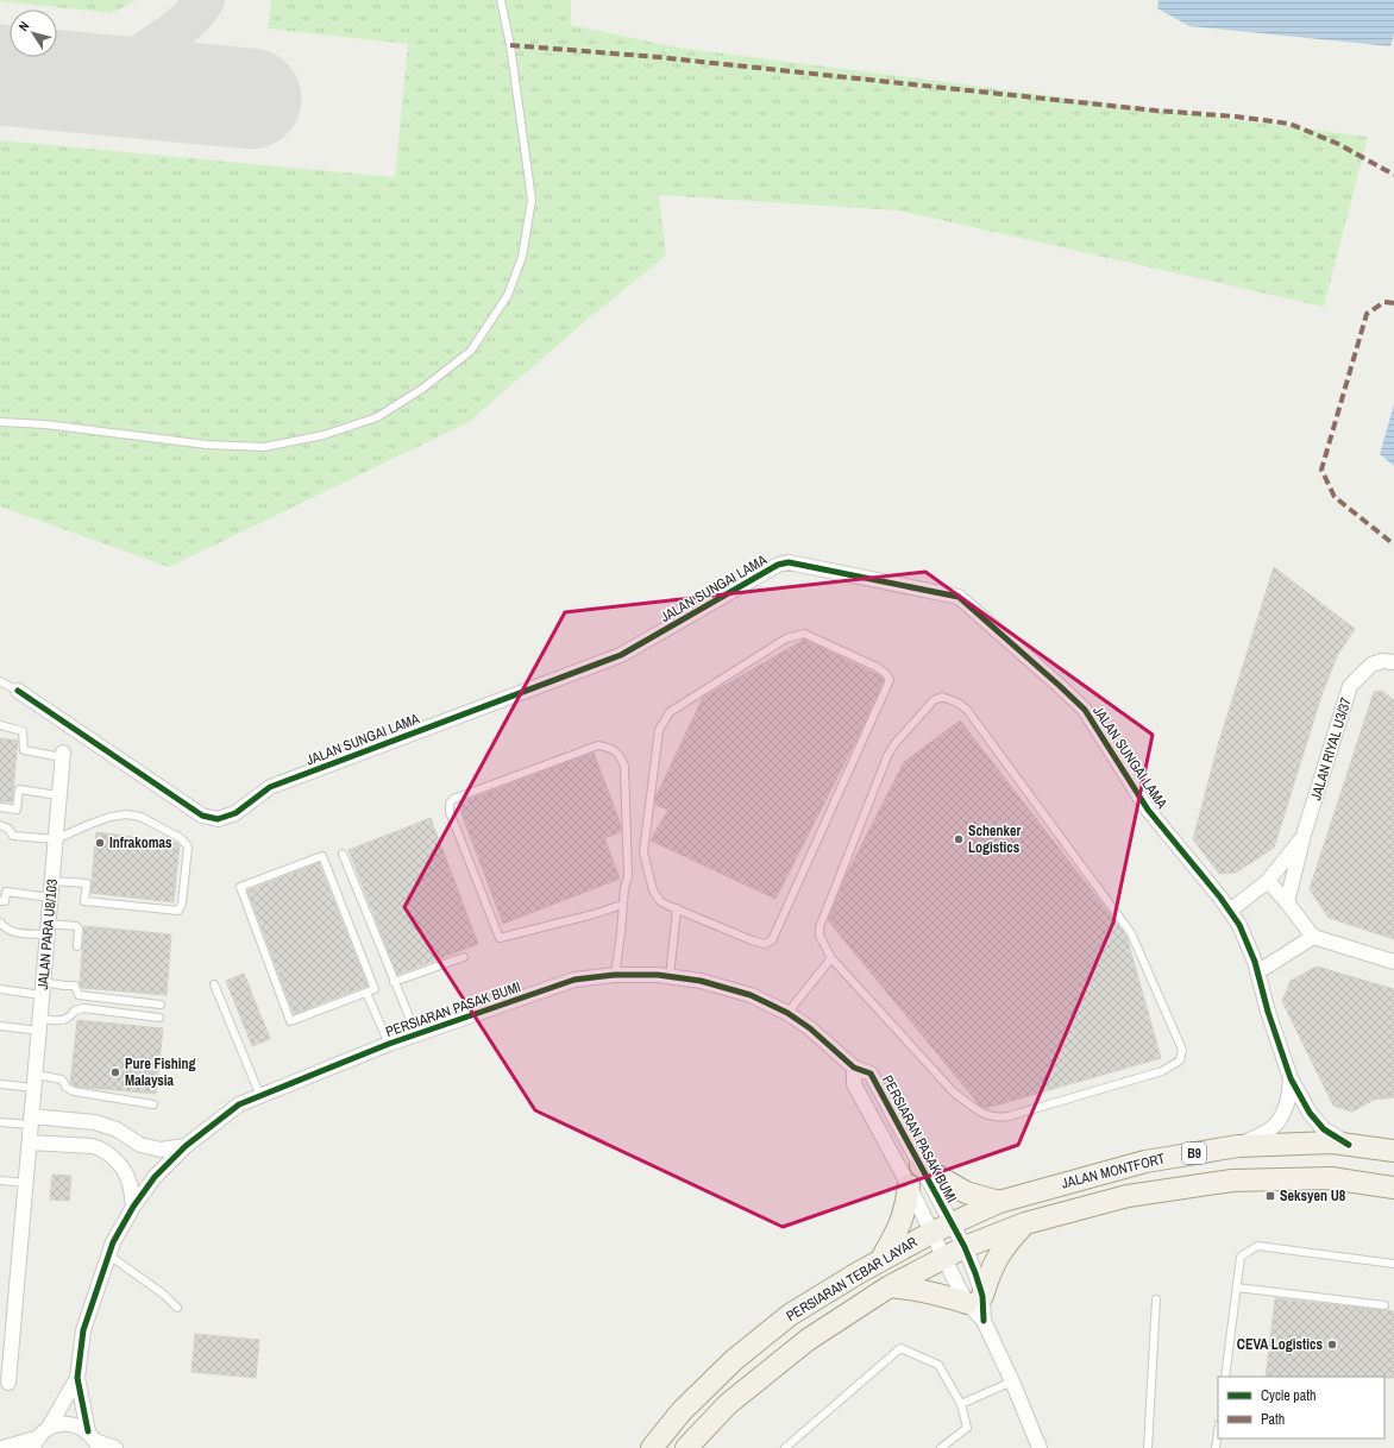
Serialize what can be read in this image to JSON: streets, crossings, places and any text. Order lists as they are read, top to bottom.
{
  "streets": {
    "main road": ["B9", "JALAN MONTFORT", "PERSIARAN TEBAR LAYAR"],
    "street": [
      "JALAN SUNGAI LAMA",
      "JALAN RIYAL U3/37",
      "JALAN PARA U8/103",
      "PERSIARAN PASAK BUMI"
    ]
  },
  "crossings": [
    ["JALAN SUNGAI LAMA", "JALAN MONTFORT"],
    ["PERSIARAN PASAK BUMI", "JALAN MONTFORT"],
    ["PERSIARAN PASAK BUMI", "PERSIARAN TEBAR LAYAR"],
    ["JALAN MONTFORT", "PERSIARAN TEBAR LAYAR"]
  ],
  "places": {
    "other": [
      "Schenker Logistics",
      "Infrakomas",
      "Pure Fishing Malaysia",
      "CEVA Logistics"
    ],
    "transit": ["Seksyen U8"]
  },
  "legend": ["Cycle path", "Path"],
  "north": "top left"
}
